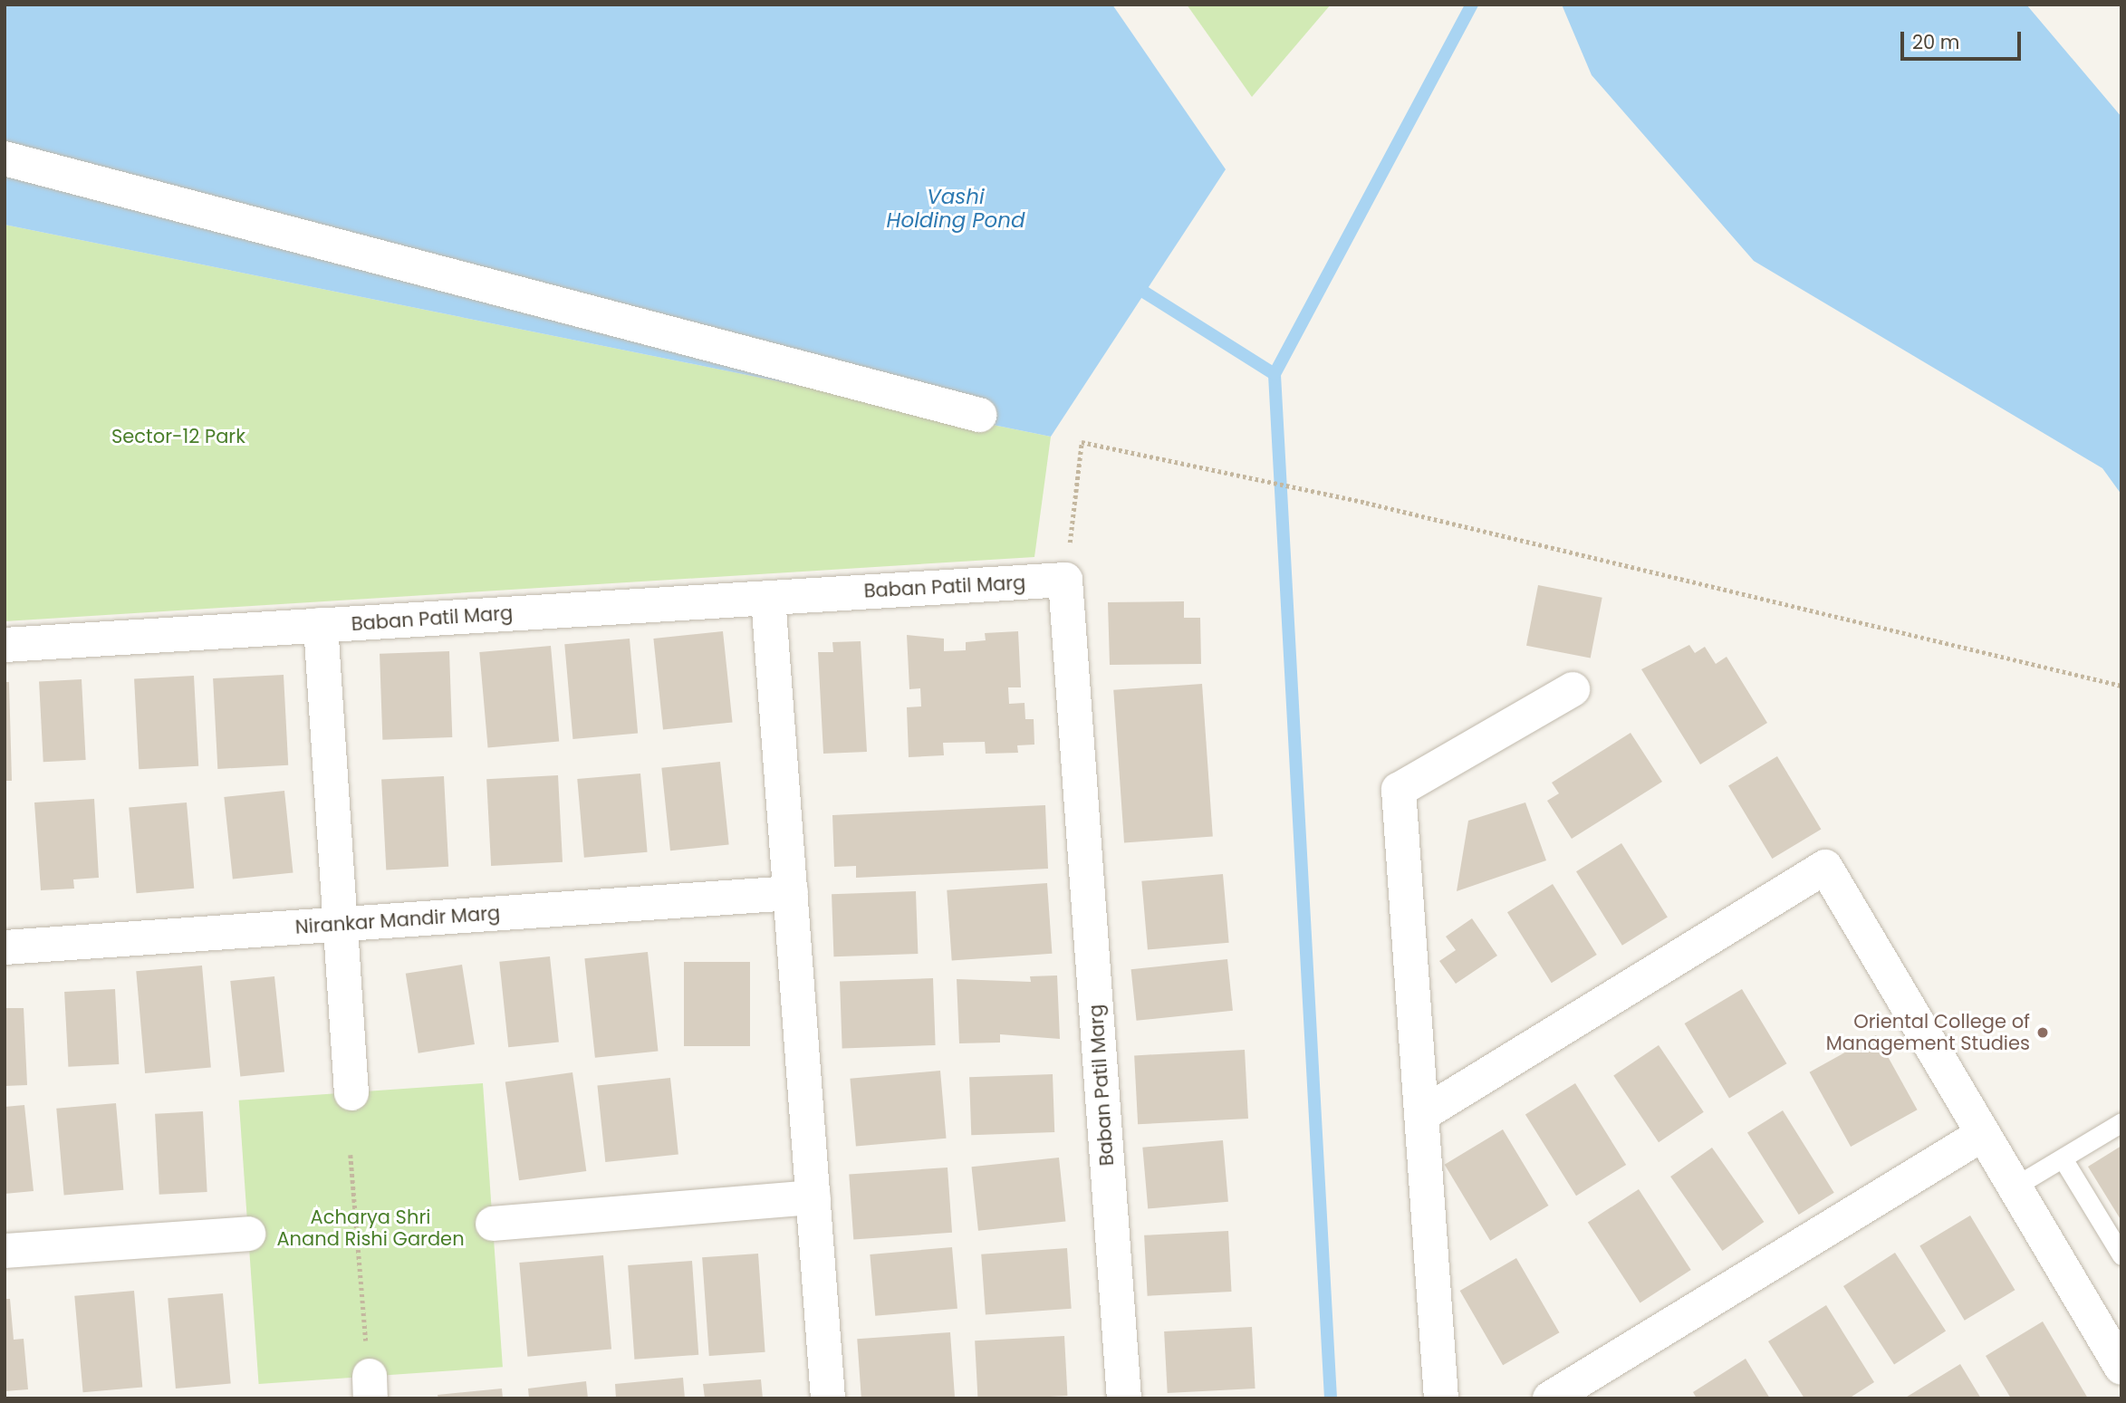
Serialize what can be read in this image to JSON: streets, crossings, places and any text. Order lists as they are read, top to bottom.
{
  "streets": {
    "street": ["Baban Patil Marg", "Nirankar Mandir Marg"]
  },
  "water": ["Vashi Holding Pond"],
  "parks": ["Sector-12 Park", "Acharya Shri Anand Rishi Garden"],
  "places": ["Oriental College of Management Studies"],
  "scale_bar": "20 m"
}
